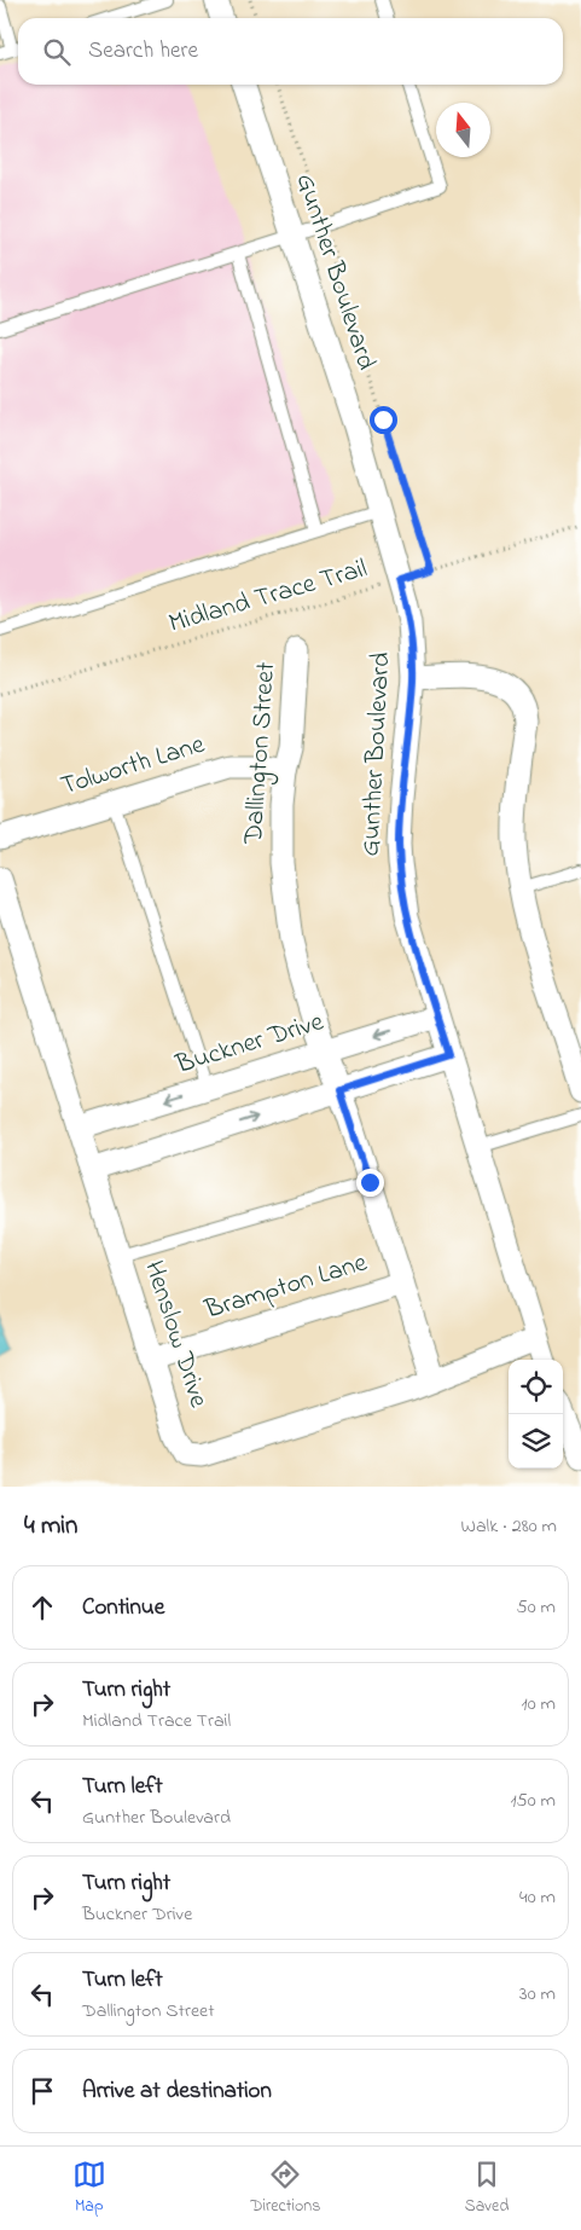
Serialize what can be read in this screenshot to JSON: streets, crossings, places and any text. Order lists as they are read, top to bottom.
{
  "streets": {
    "street": [
      "Gunther Boulevard",
      "Dallington Street",
      "Tolworth Lane",
      "Buckner Drive",
      "Brampton Lane",
      "Henslow Drive"
    ],
    "path": ["Midland Trace Trail"]
  },
  "crossings": [
    ["Gunther Boulevard", "Midland Trace Trail"],
    ["Gunther Boulevard", "Buckner Drive"],
    ["Gunther Boulevard", "Henslow Drive"],
    ["Dallington Street", "Tolworth Lane"],
    ["Dallington Street", "Buckner Drive"],
    ["Dallington Street", "Brampton Lane"],
    ["Dallington Street", "Henslow Drive"],
    ["Buckner Drive", "Henslow Drive"],
    ["Brampton Lane", "Henslow Drive"]
  ],
  "north": "top",
  "page": {
    "search": "Search here",
    "heading": ["4 min", "Walk · 280 m"],
    "list": [
      ["Continue", "50 m"],
      ["Turn right", "Midland Trace Trail", "10 m"],
      ["Turn left", "Gunther Boulevard", "150 m"],
      ["Turn right", "Buckner Drive", "40 m"],
      ["Turn left", "Dallington Street", "30 m"],
      "Arrive at destination"
    ],
    "nav": ["Map", "Directions", "Saved"]
  }
}
